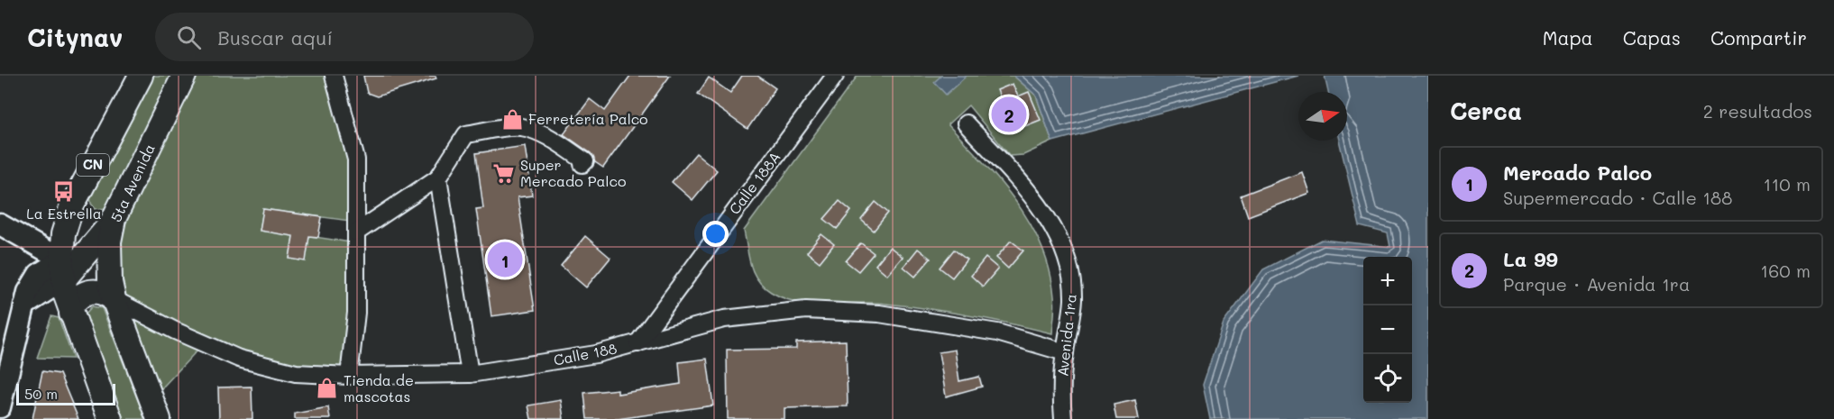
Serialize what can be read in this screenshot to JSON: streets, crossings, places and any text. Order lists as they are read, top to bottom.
{
  "streets": {
    "highway": ["CN", "5ta Avenida"],
    "street": ["Calle 188A", "Avenida 1ra", "Calle 188"]
  },
  "crossings": [
    ["5ta Avenida", "Calle 188"],
    ["Calle 188A", "Calle 188"],
    ["Avenida 1ra", "Calle 188"]
  ],
  "places": {
    "shop": ["Ferretería Palco", "Tienda de mascotas"],
    "supermarket": ["Super Mercado Palco"],
    "bus stop": ["La Estrella"]
  },
  "scale_bar": "50 m",
  "north": "right",
  "page": {
    "header": "Citynav",
    "search": "Buscar aquí",
    "nav": ["Mapa", "Capas", "Compartir"],
    "heading": ["Cerca", "2 resultados"],
    "pins": ["2", "1"],
    "list": [
      {
        "mark": "1",
        "name": "Mercado Palco",
        "note": "Supermercado · Calle 188",
        "value": "110 m"
      },
      {
        "mark": "2",
        "name": "La 99",
        "note": "Parque · Avenida 1ra",
        "value": "160 m"
      }
    ],
    "map_buttons": ["+", "−"],
    "scale": "50 m"
  }
}
